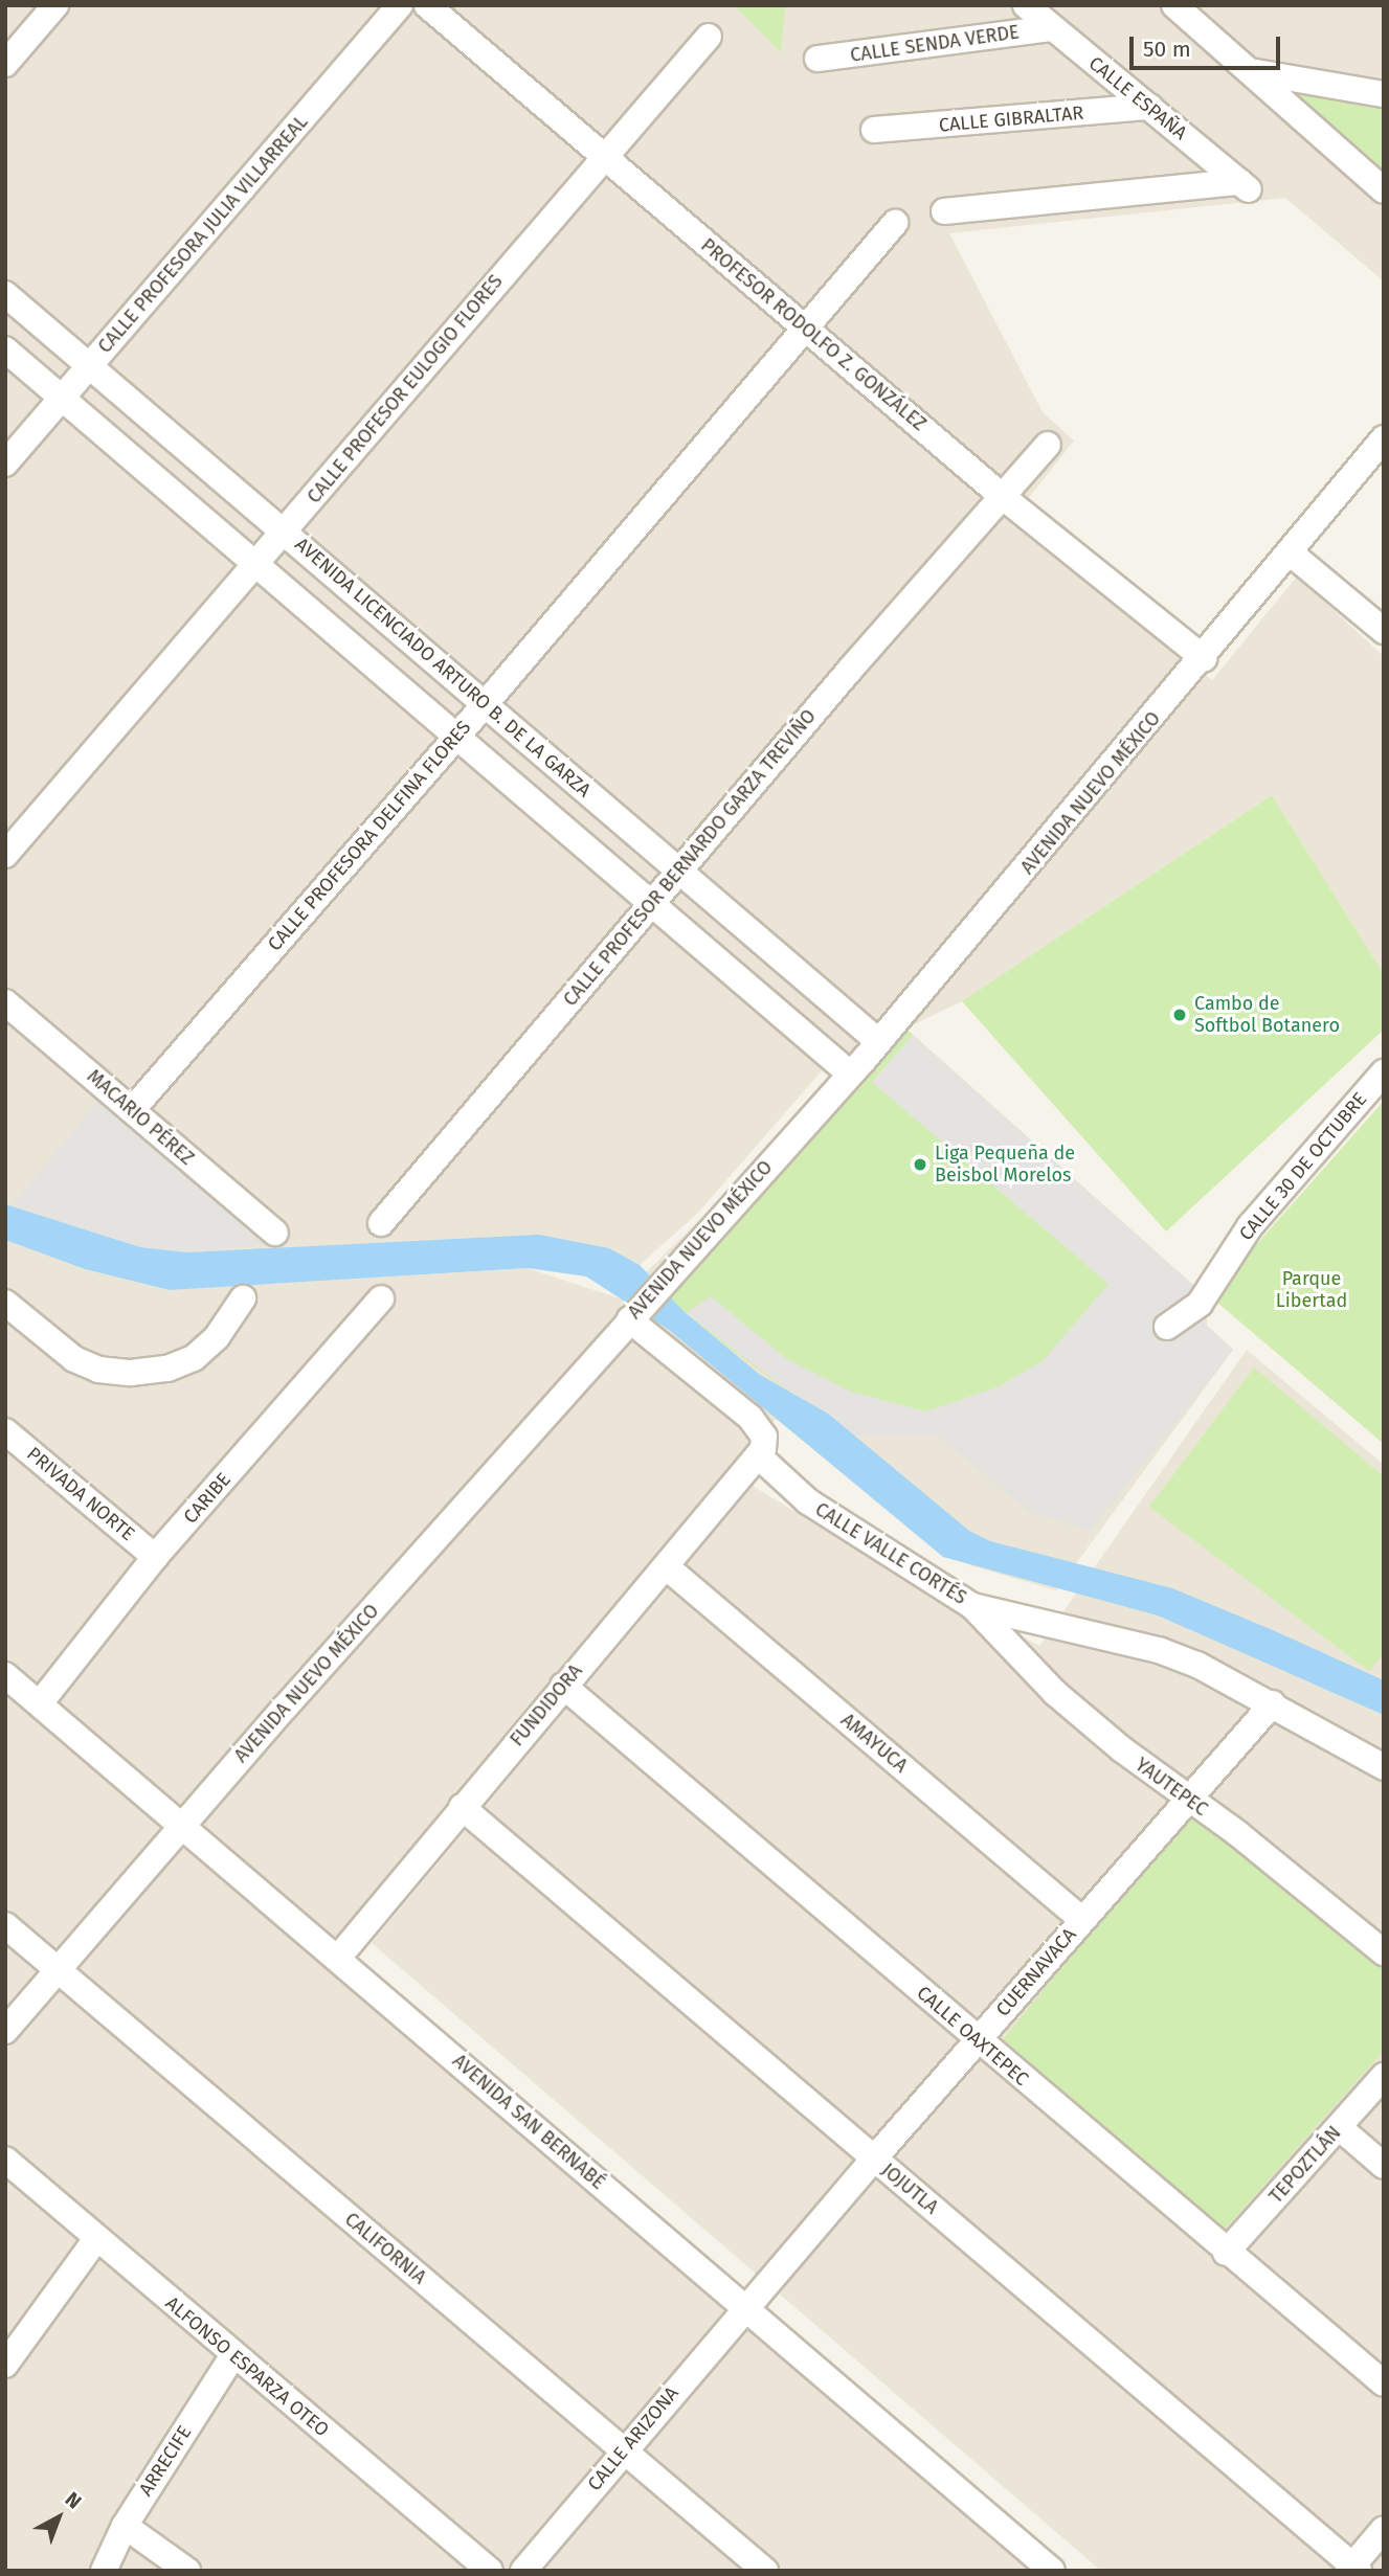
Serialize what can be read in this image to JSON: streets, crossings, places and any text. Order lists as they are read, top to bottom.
{
  "streets": {
    "street": [
      "CALLE SENDA VERDE",
      "CALLE ESPAÑA",
      "CALLE GIBRALTAR",
      "CALLE PROFESORA JULIA VILLARREAL",
      "PROFESOR RODOLFO Z. GONZÁLEZ",
      "CALLE PROFESOR EULOGIO FLORES",
      "AVENIDA LICENCIADO ARTURO B. DE LA GARZA",
      "AVENIDA NUEVO MÉXICO",
      "CALLE PROFESORA DELFINA FLORES",
      "CALLE PROFESOR BERNARDO GARZA TREVIÑO",
      "MACARIO PÉREZ",
      "CALLE 30 DE OCTUBRE",
      "PRIVADA NORTE",
      "CARIBE",
      "CALLE VALLE CORTÉS",
      "FUNDIDORA",
      "AMAYUCA",
      "YAUTEPEC",
      "CUERNAVACA",
      "CALLE OAXTEPEC",
      "AVENIDA SAN BERNABÉ",
      "TEPOZTLÁN",
      "JOJUTLA",
      "CALIFORNIA",
      "ALFONSO ESPARZA OTEO",
      "CALLE ARIZONA",
      "ARRECIFE"
    ]
  },
  "crossings": [
    ["CALLE SENDA VERDE", "CALLE ESPAÑA"],
    ["CALLE ESPAÑA", "CALLE GIBRALTAR"],
    ["CALLE PROFESORA JULIA VILLARREAL", "AVENIDA LICENCIADO ARTURO B. DE LA GARZA"],
    ["PROFESOR RODOLFO Z. GONZÁLEZ", "CALLE PROFESOR EULOGIO FLORES"],
    ["PROFESOR RODOLFO Z. GONZÁLEZ", "AVENIDA NUEVO MÉXICO"],
    ["PROFESOR RODOLFO Z. GONZÁLEZ", "CALLE PROFESORA DELFINA FLORES"],
    ["PROFESOR RODOLFO Z. GONZÁLEZ", "CALLE PROFESOR BERNARDO GARZA TREVIÑO"],
    ["CALLE PROFESOR EULOGIO FLORES", "AVENIDA LICENCIADO ARTURO B. DE LA GARZA"],
    ["AVENIDA LICENCIADO ARTURO B. DE LA GARZA", "AVENIDA NUEVO MÉXICO"],
    ["AVENIDA LICENCIADO ARTURO B. DE LA GARZA", "CALLE PROFESORA DELFINA FLORES"],
    ["AVENIDA LICENCIADO ARTURO B. DE LA GARZA", "CALLE PROFESOR BERNARDO GARZA TREVIÑO"],
    ["AVENIDA NUEVO MÉXICO", "AVENIDA SAN BERNABÉ"],
    ["AVENIDA NUEVO MÉXICO", "CALIFORNIA"],
    ["CALLE PROFESORA DELFINA FLORES", "MACARIO PÉREZ"],
    ["PRIVADA NORTE", "CARIBE"],
    ["CARIBE", "AVENIDA SAN BERNABÉ"],
    ["CALLE VALLE CORTÉS", "FUNDIDORA"],
    ["CALLE VALLE CORTÉS", "YAUTEPEC"],
    ["CALLE VALLE CORTÉS", "CUERNAVACA"],
    ["FUNDIDORA", "AMAYUCA"],
    ["FUNDIDORA", "CALLE OAXTEPEC"],
    ["FUNDIDORA", "AVENIDA SAN BERNABÉ"],
    ["FUNDIDORA", "JOJUTLA"],
    ["AMAYUCA", "CUERNAVACA"],
    ["YAUTEPEC", "CUERNAVACA"],
    ["CUERNAVACA", "CALLE OAXTEPEC"],
    ["CUERNAVACA", "AVENIDA SAN BERNABÉ"],
    ["CUERNAVACA", "JOJUTLA"],
    ["CUERNAVACA", "CALLE ARIZONA"],
    ["CALLE OAXTEPEC", "TEPOZTLÁN"],
    ["AVENIDA SAN BERNABÉ", "CALLE ARIZONA"],
    ["CALIFORNIA", "CALLE ARIZONA"],
    ["ALFONSO ESPARZA OTEO", "ARRECIFE"]
  ],
  "parks": ["Parque Libertad"],
  "places": ["Cambo de Softbol Botanero", "Liga Pequeña de Beisbol Morelos"],
  "scale_bar": "50 m",
  "north": "top right"
}
